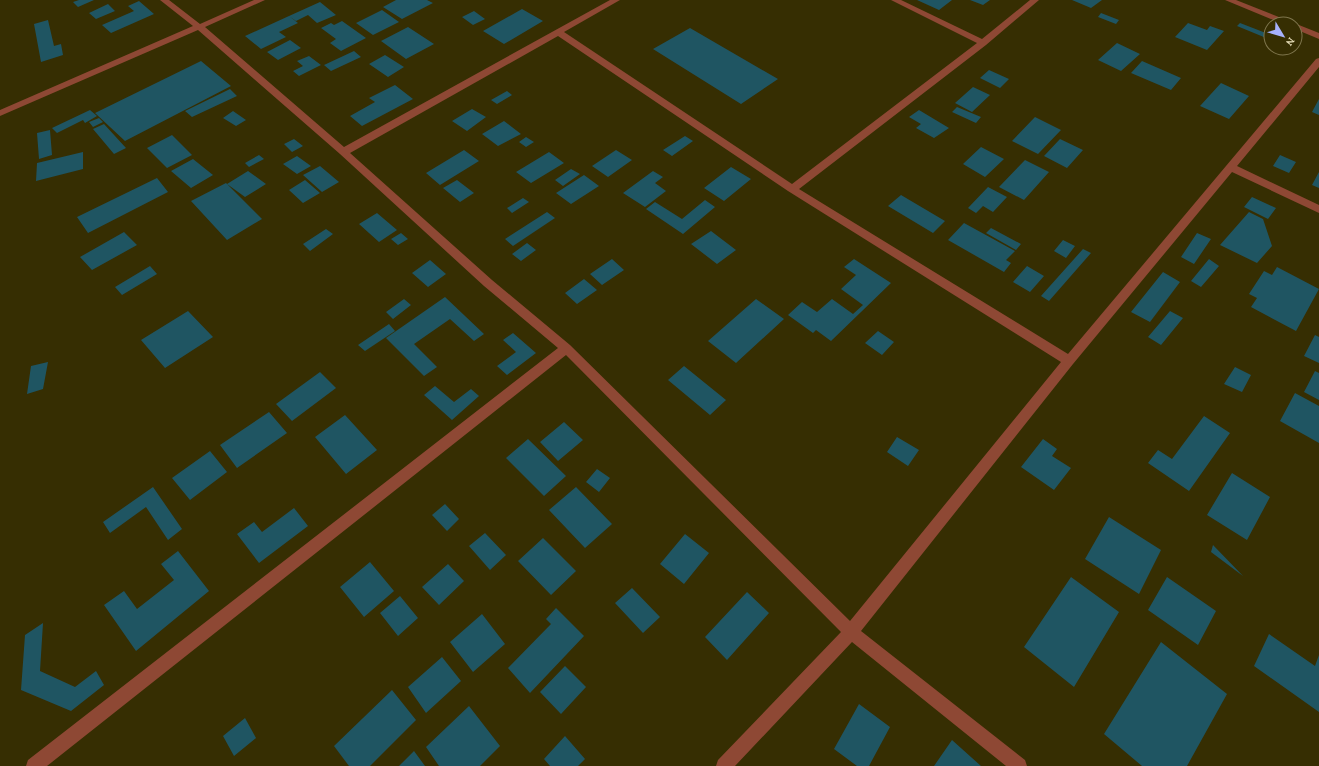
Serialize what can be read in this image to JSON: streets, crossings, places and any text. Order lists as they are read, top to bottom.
{
  "north": "bottom right"
}
